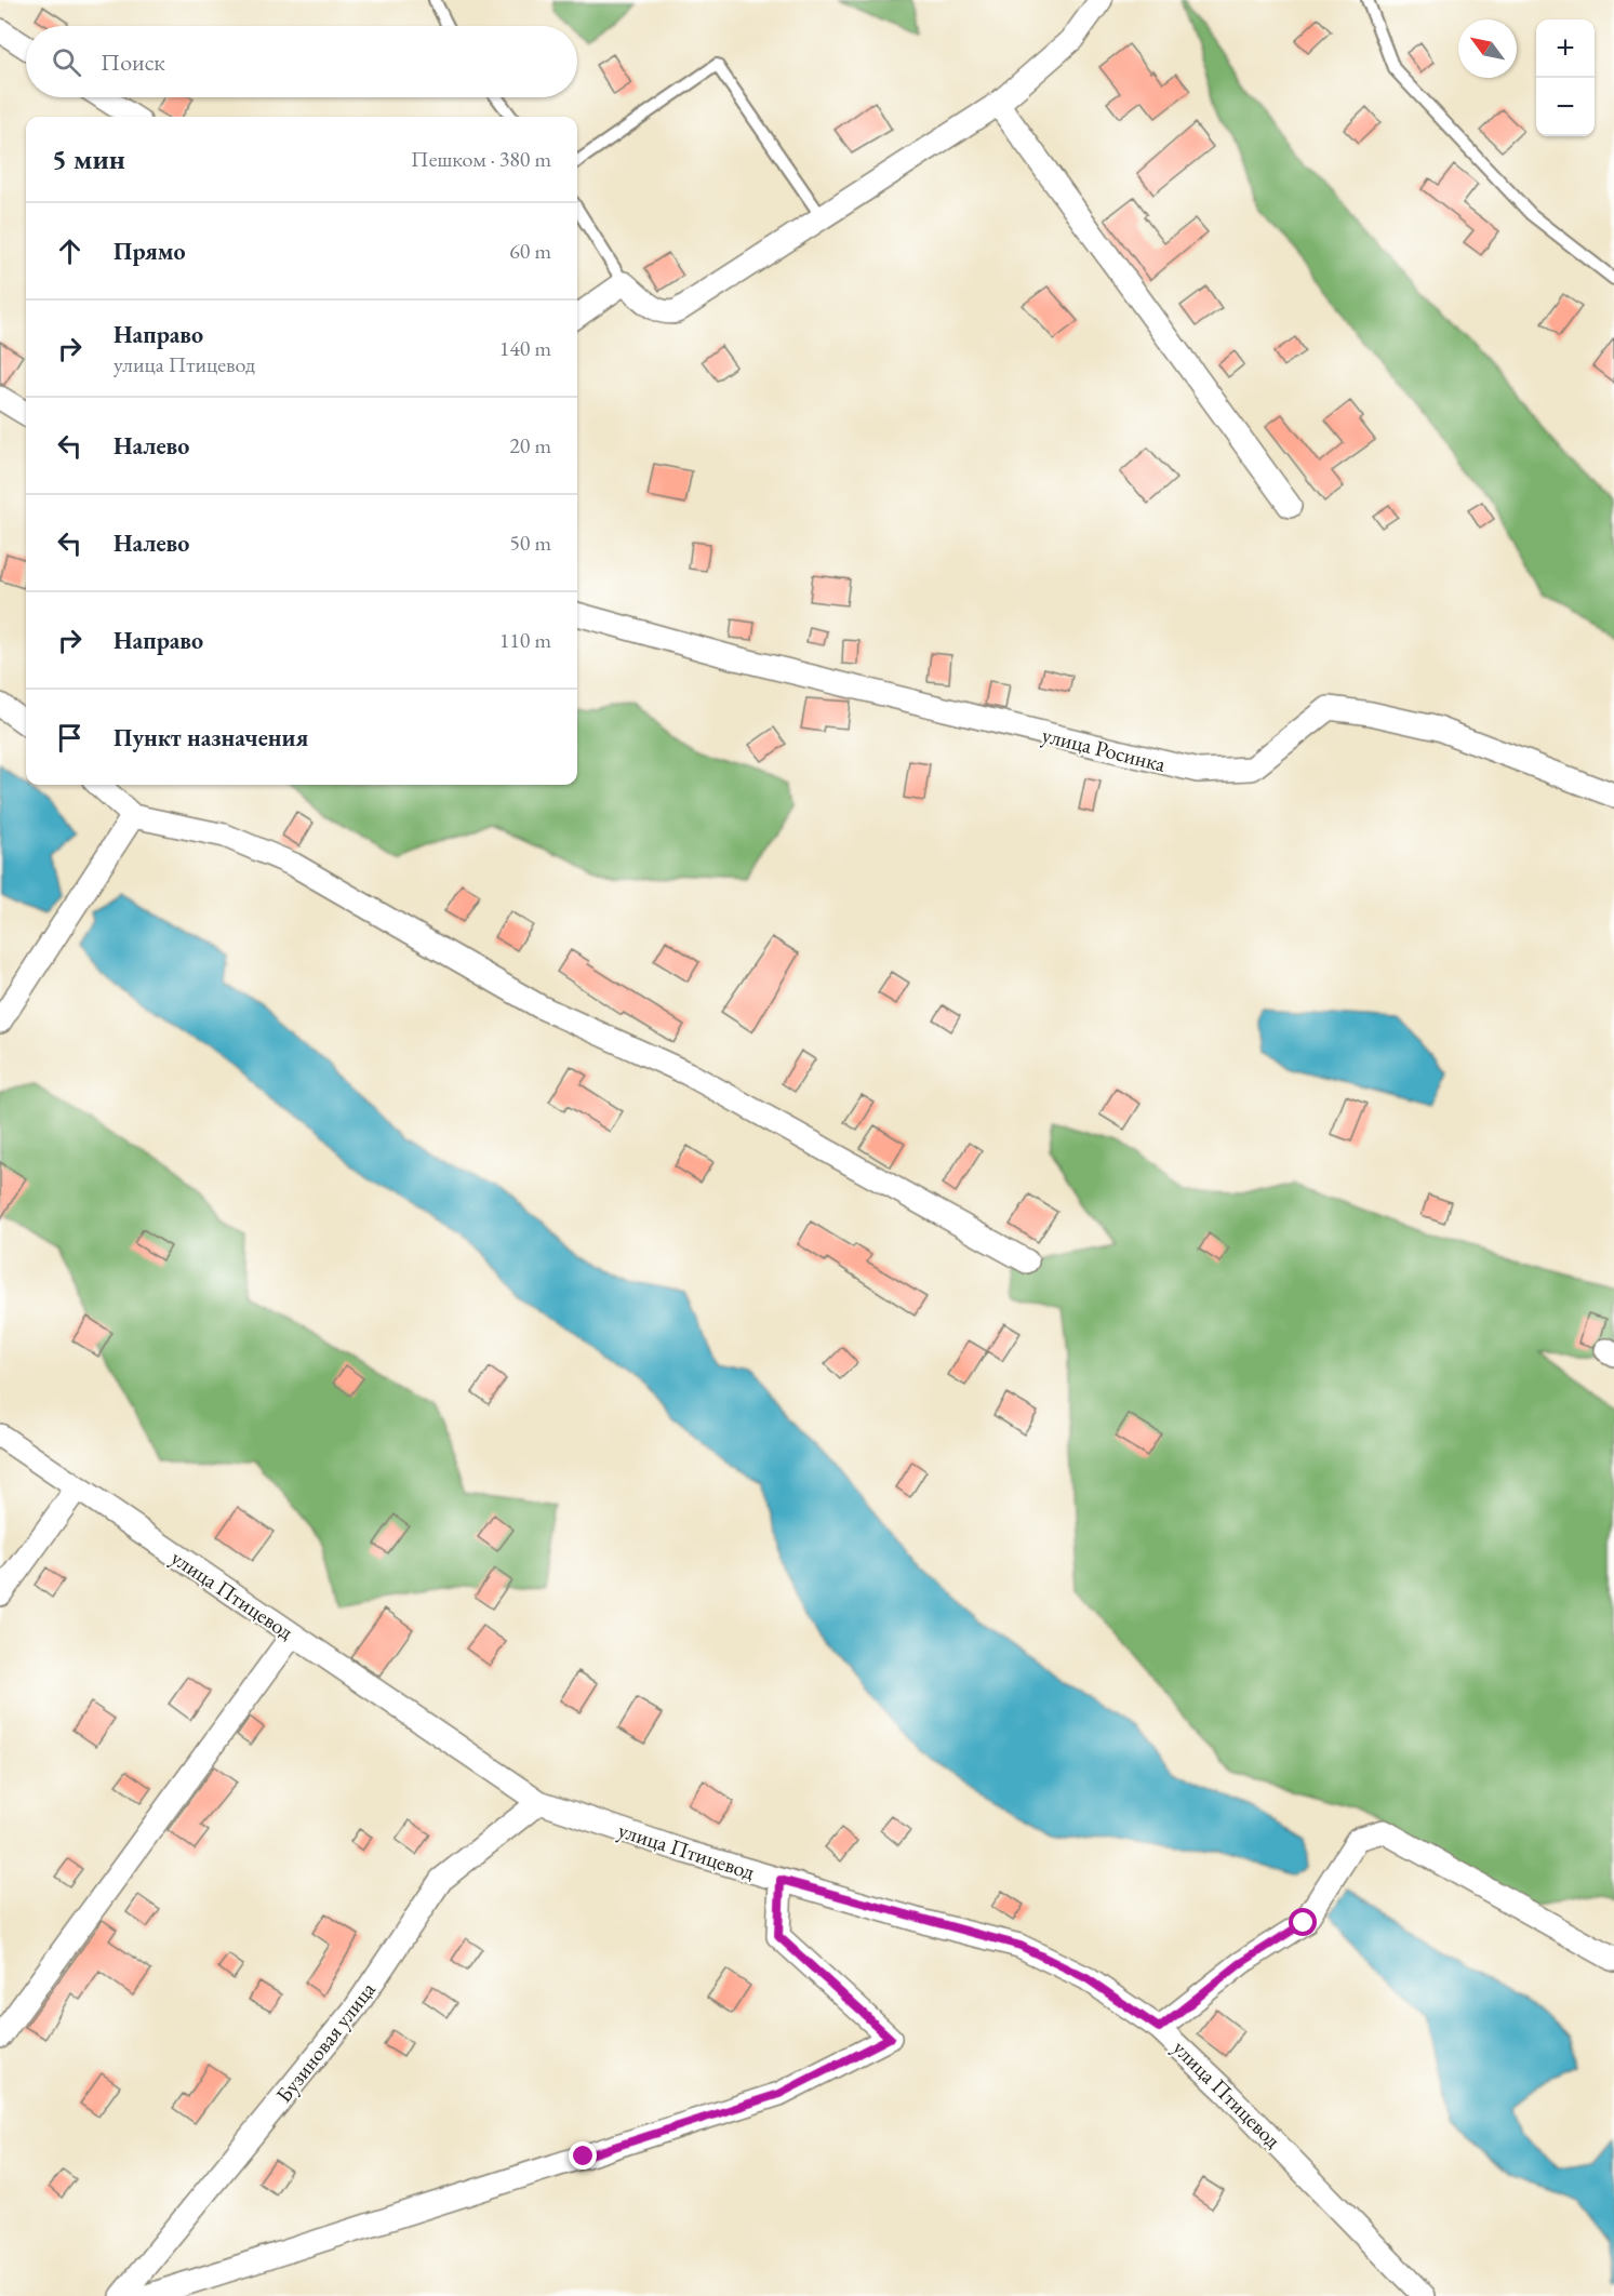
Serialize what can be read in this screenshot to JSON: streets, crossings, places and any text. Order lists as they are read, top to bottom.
{
  "streets": {
    "street": ["улица Росинка", "улица Птицевод", "Бузиновая улица"]
  },
  "crossings": [
    ["улица Птицевод", "Бузиновая улица"]
  ],
  "north": "top left",
  "page": {
    "map_buttons": ["+", "−"],
    "search": "Поиск",
    "heading": ["5 мин", "Пешком · 380 m"],
    "list": [
      ["Прямо", "60 m"],
      ["Направо", "улица Птицевод", "140 m"],
      ["Налево", "20 m"],
      ["Налево", "50 m"],
      ["Направо", "110 m"],
      "Пункт назначения"
    ]
  }
}
